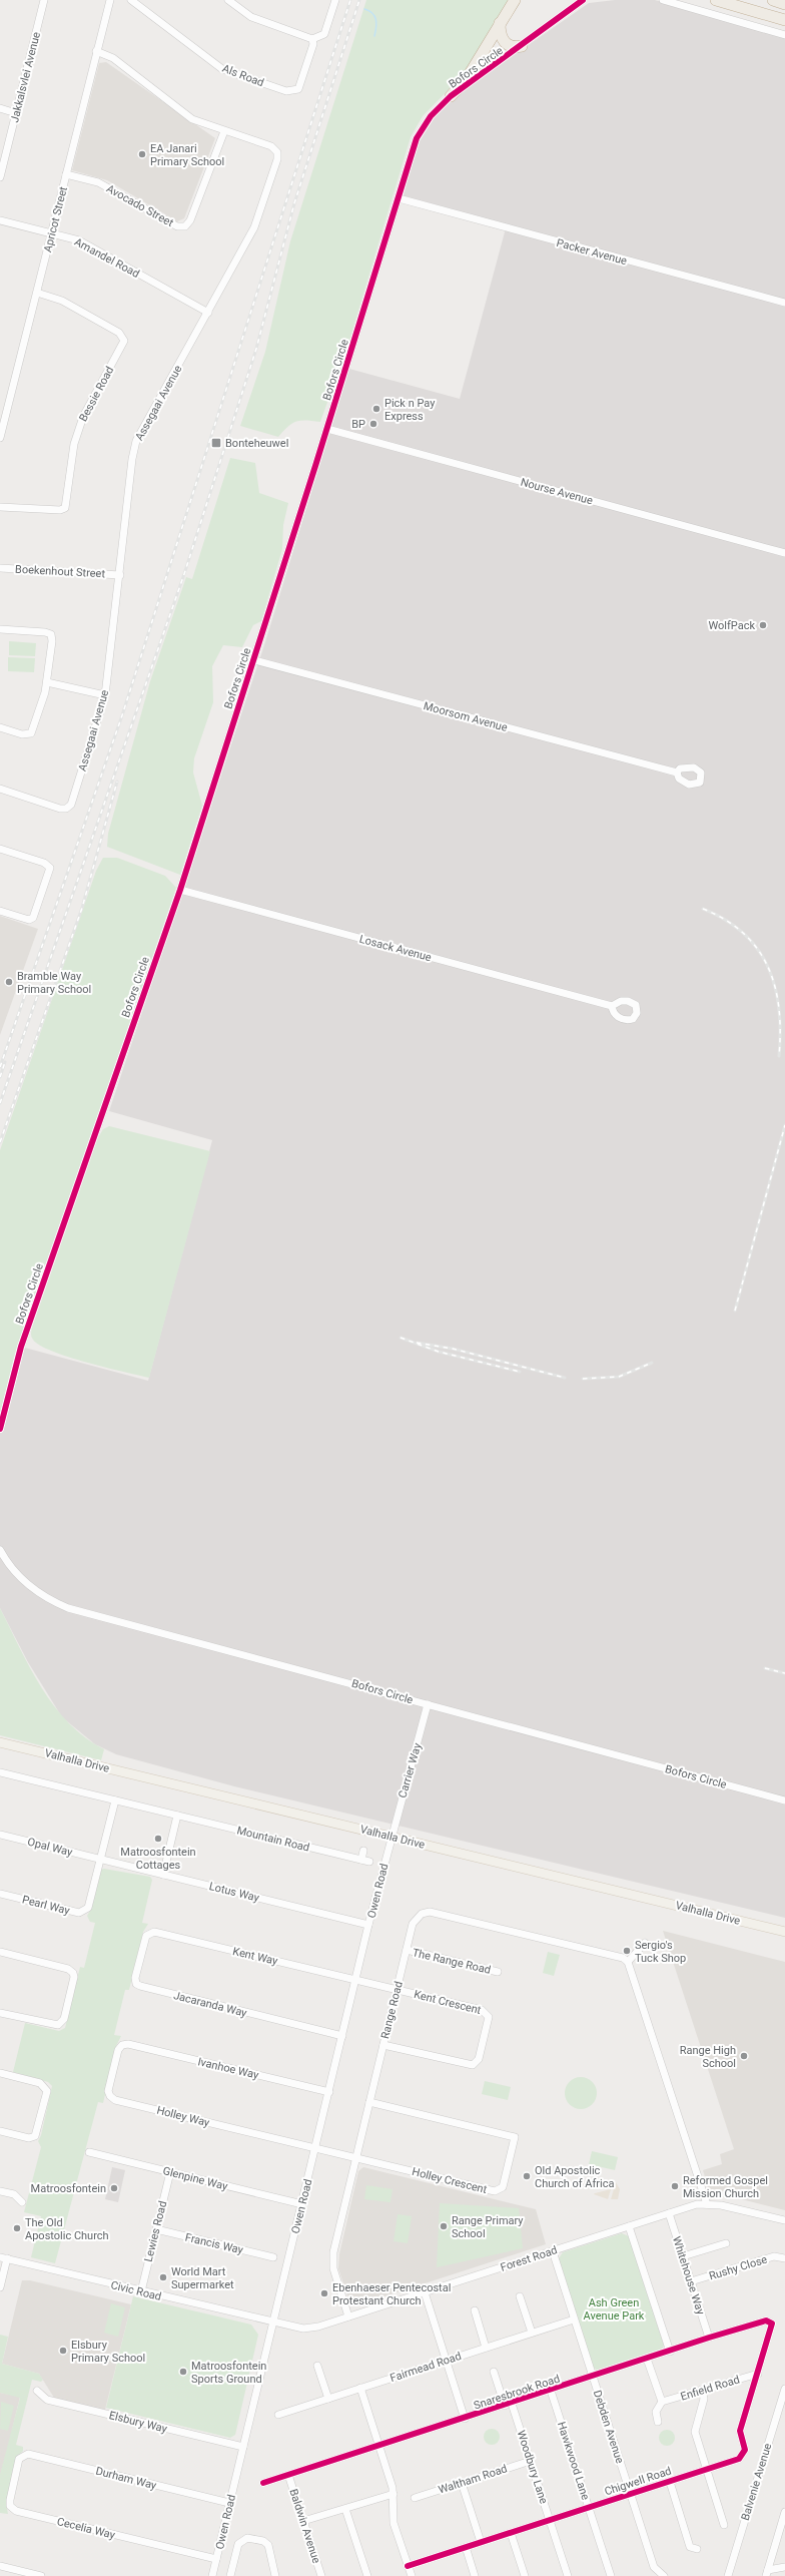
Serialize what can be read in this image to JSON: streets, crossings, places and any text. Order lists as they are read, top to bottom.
{
  "streets": {
    "main road": ["Valhalla Drive"],
    "street": [
      "Bofors Circle",
      "Als Road",
      "Jakkalsvlei Avenue",
      "Avocado Street",
      "Apricot Street",
      "Packer Avenue",
      "Amandel Road",
      "Bessie Road",
      "Assegaai Avenue",
      "Nourse Avenue",
      "Boekenhout Street",
      "Moorsom Avenue",
      "Losack Avenue",
      "Carrier Way",
      "Mountain Road",
      "Opal Way",
      "Owen Road",
      "Lotus Way",
      "Pearl Way",
      "Kent Way",
      "The Range Road",
      "Kent Crescent",
      "Jacaranda Way",
      "Range Road",
      "Ivanhoe Way",
      "Holley Way",
      "Glenpine Way",
      "Holley Crescent",
      "Lewies Road",
      "Francis Way",
      "Forest Road",
      "Rushy Close",
      "Whitehouse Way",
      "Civic Road",
      "Fairmead Road",
      "Enfield Road",
      "Snaresbrook Road",
      "Elsbury Way",
      "Debden Avenue",
      "Hawkwood Lane",
      "Woodbury Lane",
      "Durham Way",
      "Waltham Road",
      "Chigwell Road",
      "Balvenie Avenue",
      "Baldwin Avenue",
      "Cecelia Way"
    ]
  },
  "crossings": [
    ["Bofors Circle", "Packer Avenue"],
    ["Bofors Circle", "Nourse Avenue"],
    ["Bofors Circle", "Moorsom Avenue"],
    ["Bofors Circle", "Losack Avenue"],
    ["Bofors Circle", "Carrier Way"],
    ["Avocado Street", "Apricot Street"],
    ["Avocado Street", "Assegaai Avenue"],
    ["Apricot Street", "Amandel Road"],
    ["Apricot Street", "Bessie Road"],
    ["Apricot Street", "Assegaai Avenue"],
    ["Amandel Road", "Assegaai Avenue"],
    ["Assegaai Avenue", "Boekenhout Street"],
    ["Valhalla Drive", "Carrier Way"],
    ["Valhalla Drive", "Owen Road"],
    ["Carrier Way", "Owen Road"],
    ["Opal Way", "Lotus Way"],
    ["Opal Way", "Pearl Way"],
    ["Owen Road", "Lotus Way"],
    ["Owen Road", "Kent Way"],
    ["Owen Road", "Kent Crescent"],
    ["Owen Road", "Jacaranda Way"],
    ["Owen Road", "Ivanhoe Way"],
    ["Owen Road", "Holley Way"],
    ["Owen Road", "Glenpine Way"],
    ["Owen Road", "Holley Crescent"],
    ["Owen Road", "Forest Road"],
    ["Owen Road", "Civic Road"],
    ["Owen Road", "Elsbury Way"],
    ["Owen Road", "Durham Way"],
    ["Owen Road", "Cecelia Way"],
    ["Lotus Way", "Pearl Way"],
    ["Kent Way", "Kent Crescent"],
    ["Kent Way", "Jacaranda Way"],
    ["The Range Road", "Range Road"],
    ["Kent Crescent", "Range Road"],
    ["Range Road", "Holley Crescent"],
    ["Range Road", "Forest Road"],
    ["Ivanhoe Way", "Holley Way"],
    ["Holley Way", "Holley Crescent"],
    ["Glenpine Way", "Lewies Road"],
    ["Lewies Road", "Francis Way"],
    ["Lewies Road", "Civic Road"],
    ["Forest Road", "Whitehouse Way"],
    ["Forest Road", "Civic Road"],
    ["Forest Road", "Debden Avenue"],
    ["Rushy Close", "Whitehouse Way"],
    ["Whitehouse Way", "Snaresbrook Road"],
    ["Fairmead Road", "Debden Avenue"],
    ["Enfield Road", "Chigwell Road"],
    ["Snaresbrook Road", "Debden Avenue"],
    ["Snaresbrook Road", "Hawkwood Lane"],
    ["Snaresbrook Road", "Woodbury Lane"],
    ["Snaresbrook Road", "Chigwell Road"],
    ["Snaresbrook Road", "Baldwin Avenue"],
    ["Debden Avenue", "Chigwell Road"],
    ["Hawkwood Lane", "Chigwell Road"],
    ["Woodbury Lane", "Waltham Road"],
    ["Woodbury Lane", "Chigwell Road"],
    ["Durham Way", "Cecelia Way"]
  ],
  "parks": ["Ash Green Avenue Park"],
  "places": {
    "other": [
      "EA Janari Primary School",
      "Pick n Pay Express",
      "BP",
      "WolfPack",
      "Bramble Way Primary School",
      "Matroosfontein Cottages",
      "Sergio's Tuck Shop",
      "Range High School",
      "Old Apostolic Church of Africa",
      "Reformed Gospel Mission Church",
      "Matroosfontein",
      "Range Primary School",
      "The Old Apostolic Church",
      "World Mart Supermarket",
      "Ebenhaeser Pentecostal Protestant Church",
      "Elsbury Primary School",
      "Matroosfontein Sports Ground"
    ],
    "transit": ["Bonteheuwel"]
  }
}
